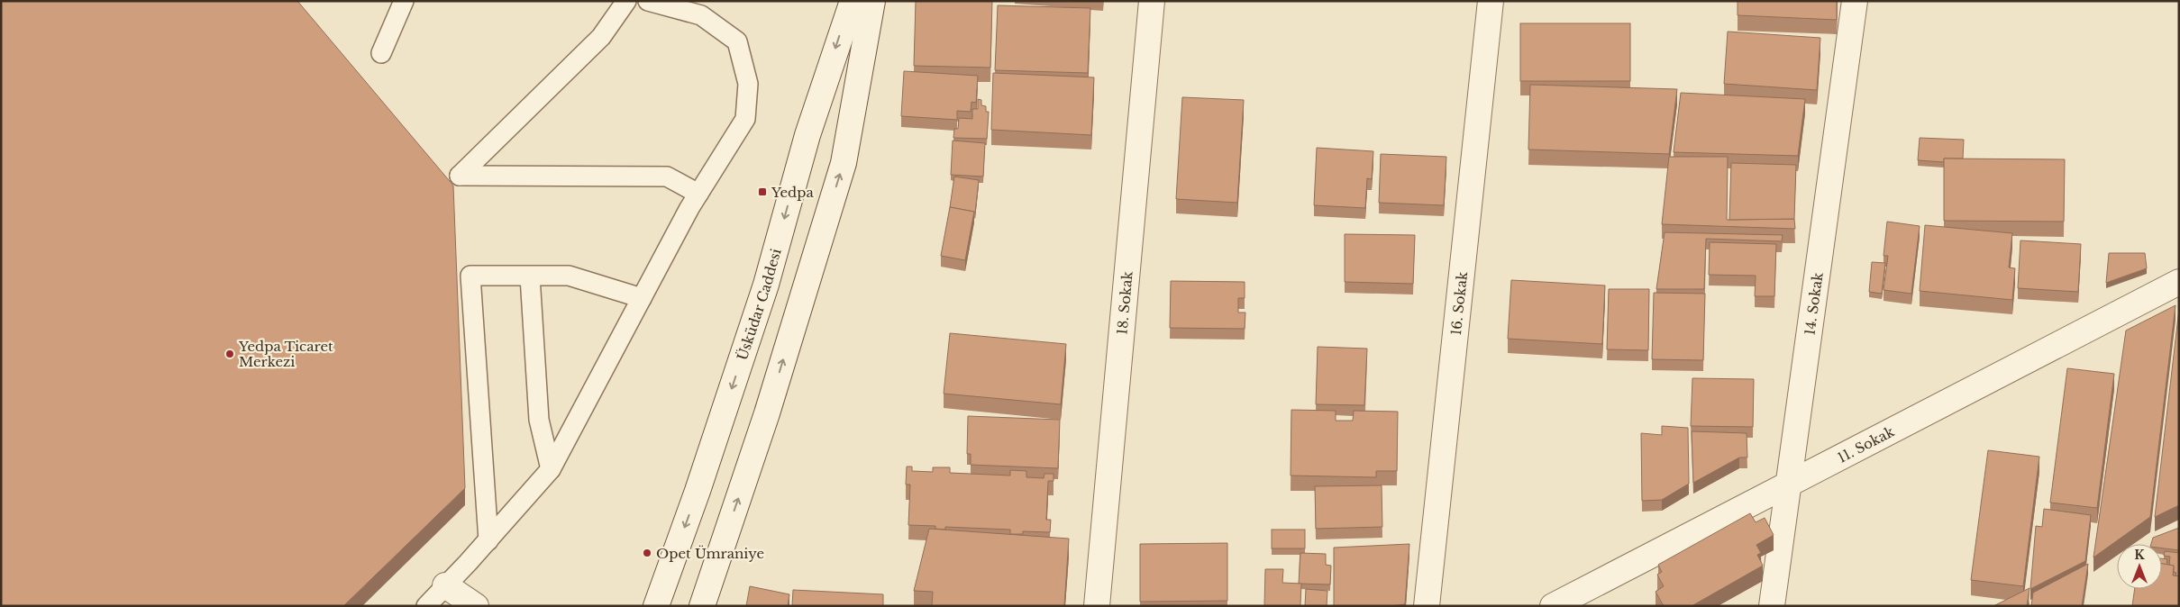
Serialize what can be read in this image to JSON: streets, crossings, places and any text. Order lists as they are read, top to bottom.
{
  "streets": {
    "street": [
      "18. Sokak",
      "16. Sokak",
      "14. Sokak",
      "Üsküdar Caddesi",
      "11. Sokak"
    ]
  },
  "crossings": [
    ["14. Sokak", "11. Sokak"]
  ],
  "places": {
    "transit": ["Yedpa"],
    "other": ["Yedpa Ticaret Merkezi", "Opet Ümraniye"]
  },
  "north": "top"
}
